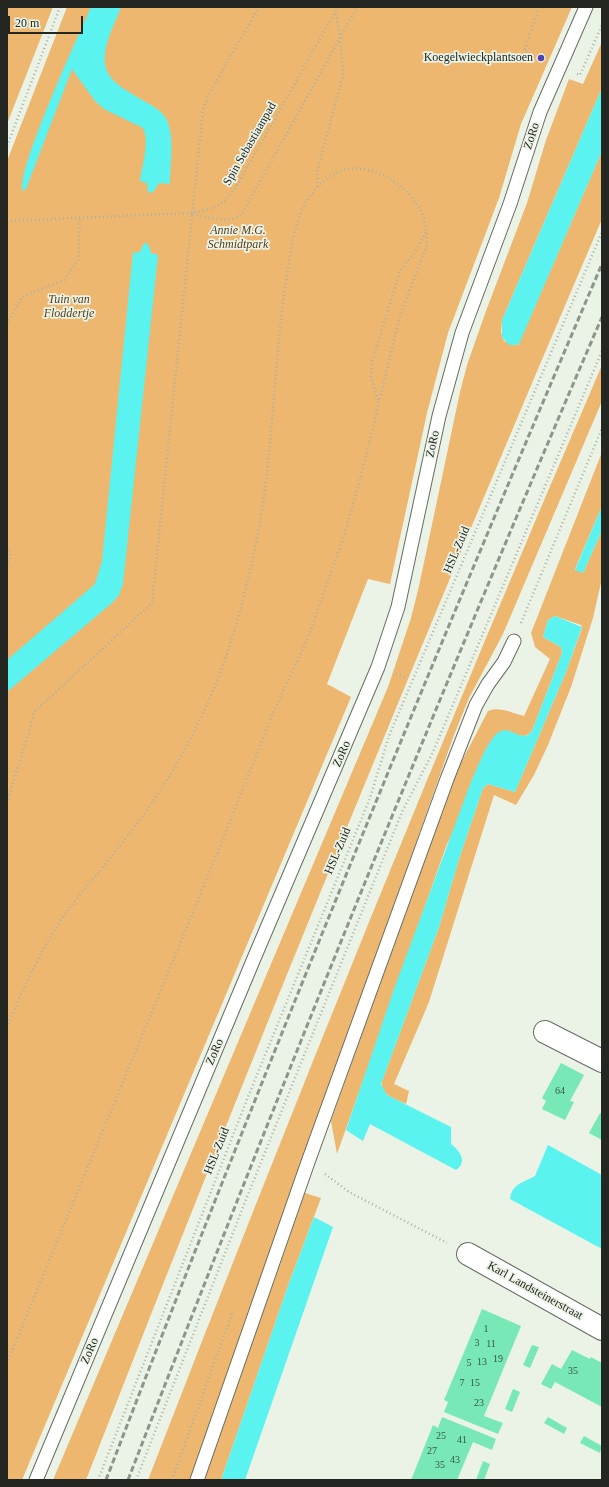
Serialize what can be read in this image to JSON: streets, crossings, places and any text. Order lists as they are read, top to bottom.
{
  "streets": {
    "street": ["Karl Landsteinerstraat"],
    "lane": ["ZoRo"],
    "path": ["Spin Sebastiaanpad", "HSL-Zuid"]
  },
  "parks": ["Annie M.G. Schmidtpark", "Tuin van Floddertje"],
  "places": ["Koegelwieckplantsoen"],
  "house_numbers": [
    "64",
    "1",
    "3",
    "11",
    "19",
    "13",
    "5",
    "35",
    "7",
    "15",
    "23",
    "25",
    "41",
    "27",
    "43",
    "35"
  ],
  "scale_bar": "20 m"
}
